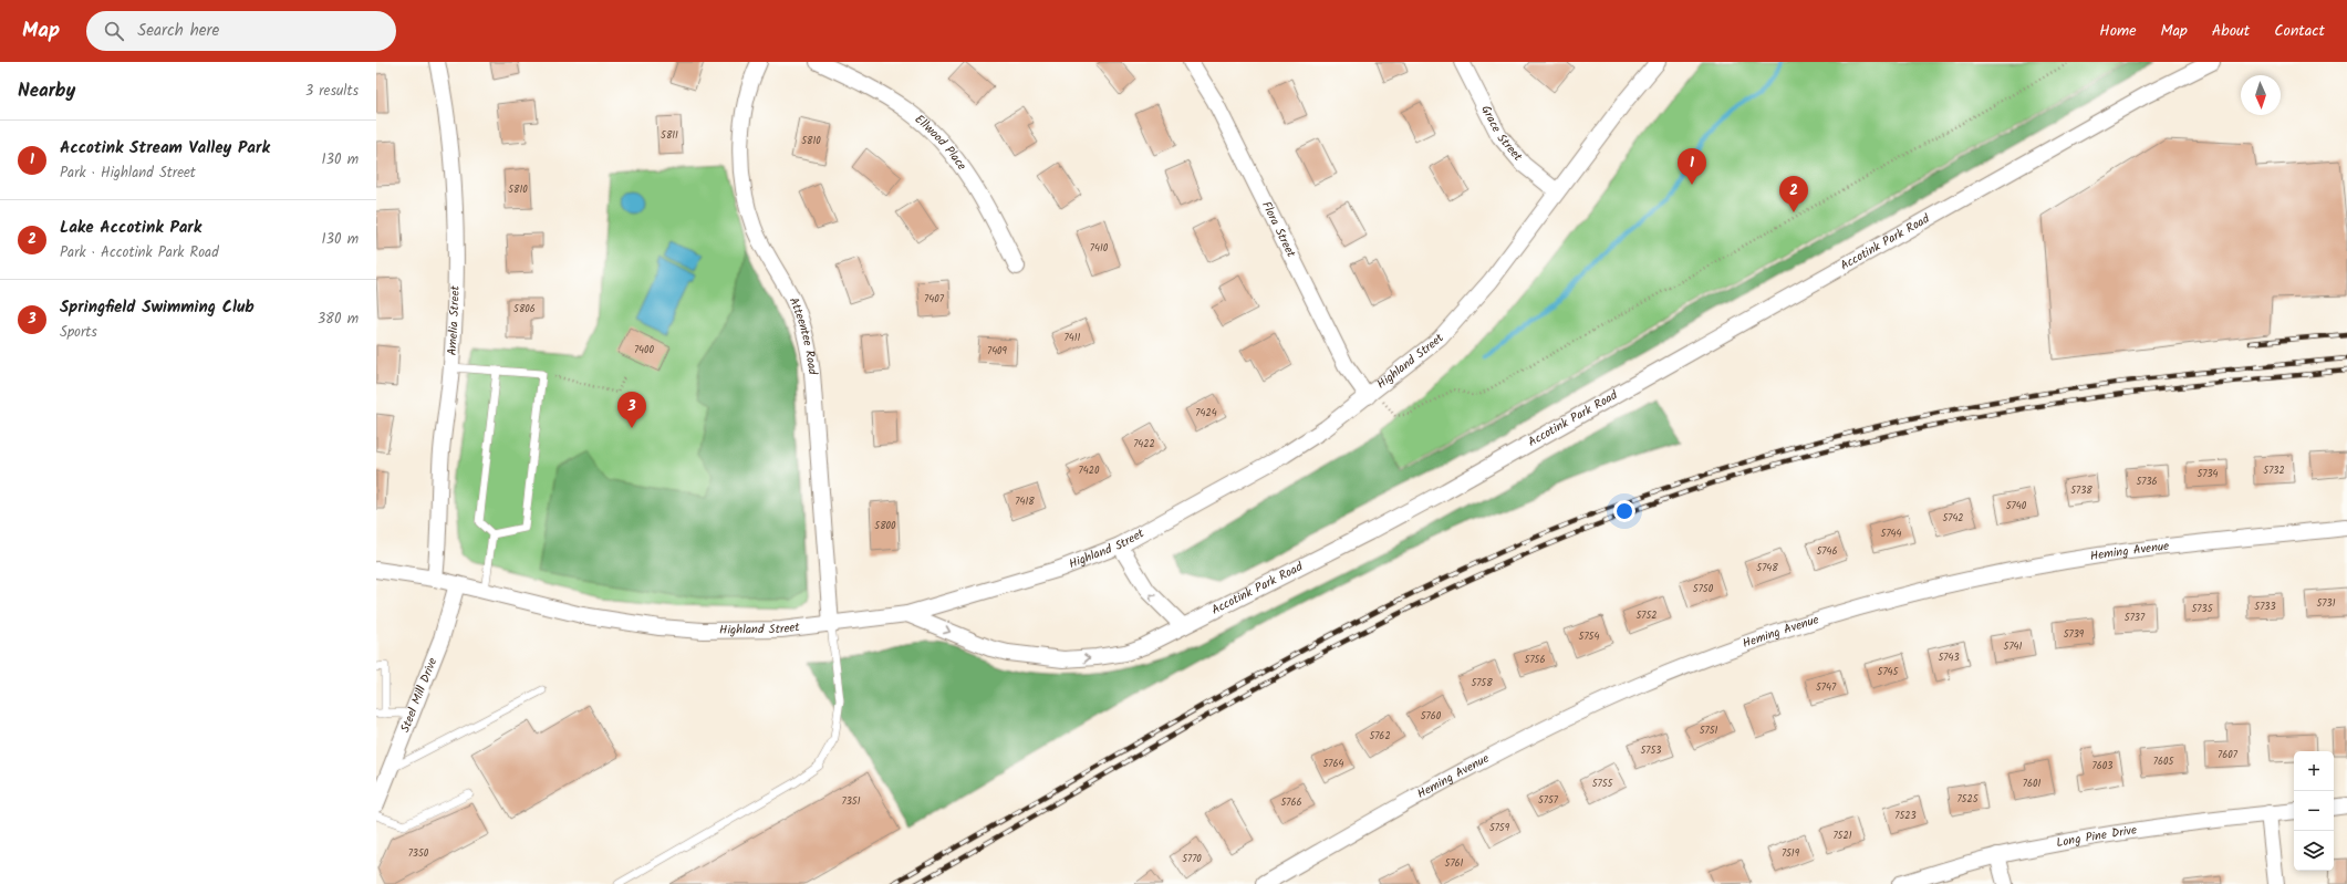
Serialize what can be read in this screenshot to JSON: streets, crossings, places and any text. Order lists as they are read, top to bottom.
{
  "streets": {
    "street": [
      "Grace Street",
      "Ellwood Place",
      "Flora Street",
      "Accotink Park Road",
      "Amelia Street",
      "Atteentee Road",
      "Highland Street",
      "Heming Avenue",
      "Steel Mill Drive",
      "Long Pine Drive"
    ]
  },
  "crossings": [
    ["Grace Street", "Highland Street"],
    ["Flora Street", "Highland Street"],
    ["Accotink Park Road", "Highland Street"],
    ["Amelia Street", "Highland Street"],
    ["Atteentee Road", "Highland Street"],
    ["Highland Street", "Steel Mill Drive"]
  ],
  "house_numbers": [
    "5811",
    "5810",
    "5810",
    "7410",
    "7407",
    "5806",
    "7411",
    "7400",
    "7409",
    "7424",
    "7422",
    "7420",
    "5732",
    "5734",
    "5736",
    "5738",
    "7418",
    "5740",
    "5742",
    "5800",
    "5744",
    "5746",
    "5748",
    "5750",
    "5731",
    "5733",
    "5735",
    "5752",
    "5737",
    "5739",
    "5754",
    "5741",
    "5743",
    "5756",
    "5745",
    "5758",
    "5747",
    "5760",
    "5751",
    "5762",
    "5753",
    "7607",
    "7605",
    "5764",
    "7603",
    "5755",
    "7601",
    "7525",
    "5757",
    "7351",
    "5766",
    "7523",
    "5759",
    "7521",
    "7350",
    "7519",
    "5770",
    "5761"
  ],
  "north": "bottom",
  "page": {
    "header": "Map",
    "search": "Search here",
    "nav": [
      "Home",
      "Map",
      "About",
      "Contact"
    ],
    "heading": ["Nearby", "3 results"],
    "list": [
      {
        "mark": "1",
        "name": "Accotink Stream Valley Park",
        "note": "Park · Highland Street",
        "value": "130 m"
      },
      {
        "mark": "2",
        "name": "Lake Accotink Park",
        "note": "Park · Accotink Park Road",
        "value": "130 m"
      },
      {
        "mark": "3",
        "name": "Springfield Swimming Club",
        "note": "Sports",
        "value": "380 m"
      }
    ],
    "pins": ["1", "2", "3"],
    "map_buttons": ["+", "−"]
  }
}
